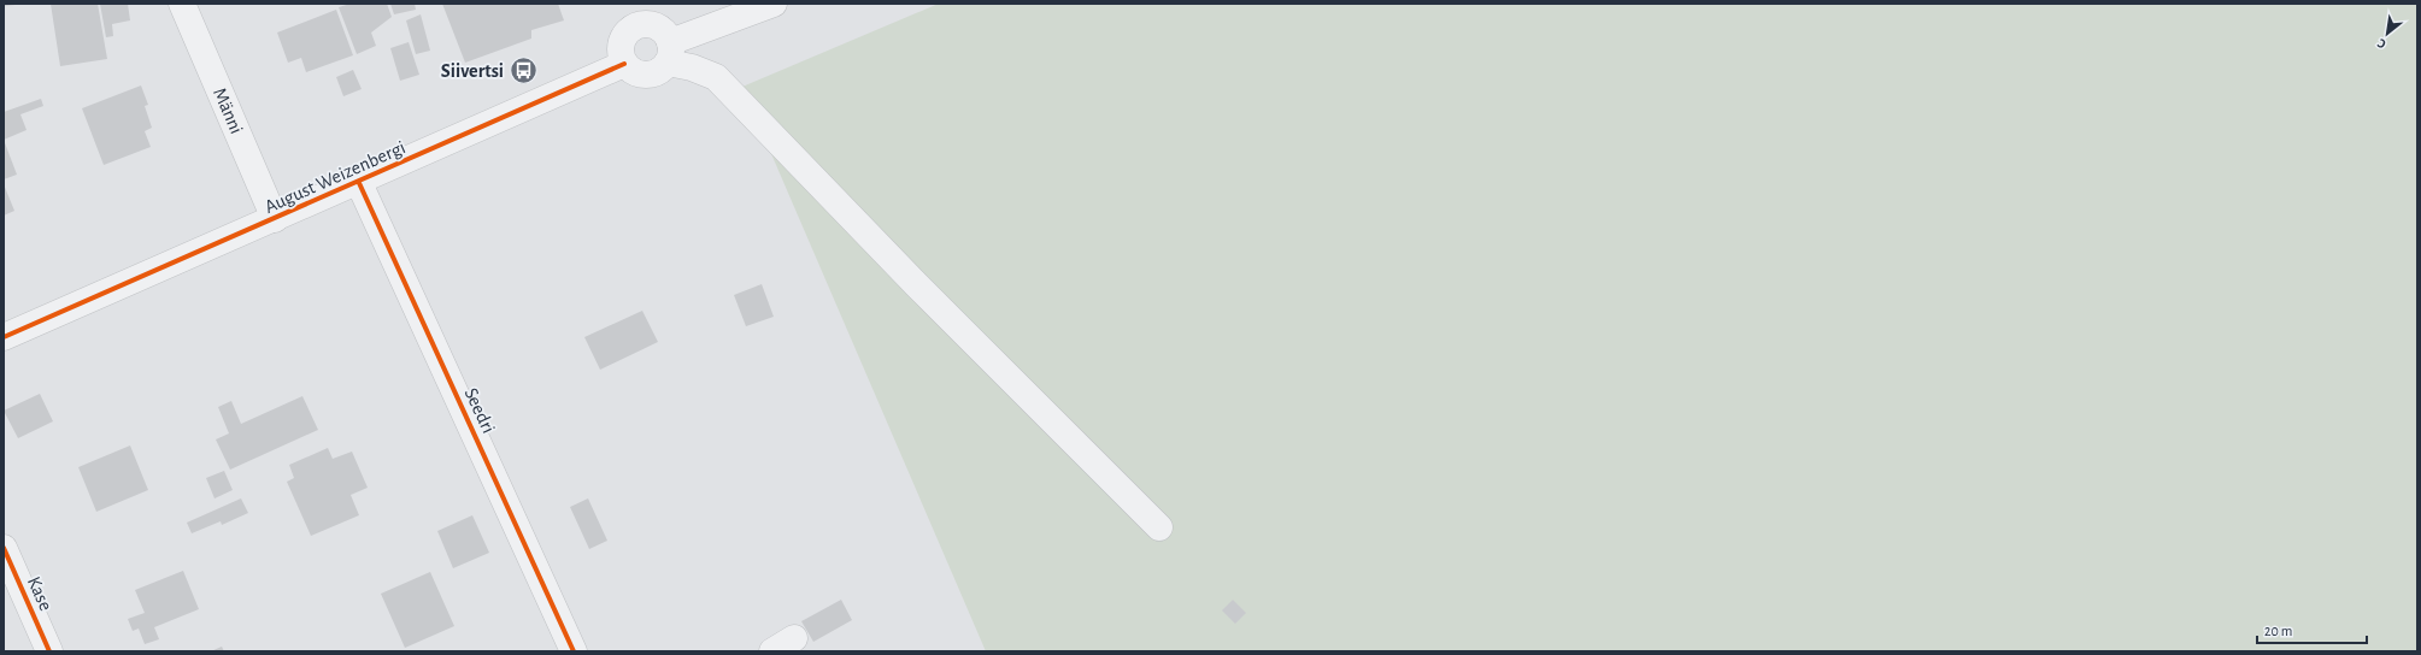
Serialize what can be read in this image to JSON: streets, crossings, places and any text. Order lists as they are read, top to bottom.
{
  "streets": {
    "street": [
      "Männi",
      "August Weizenbergi",
      "Seedri",
      "Kase"
    ]
  },
  "crossings": [
    ["Männi", "August Weizenbergi"],
    ["August Weizenbergi", "Seedri"]
  ],
  "places": {
    "bus stop": ["Siivertsi"]
  },
  "scale_bar": "20 m",
  "north": "bottom left"
}
